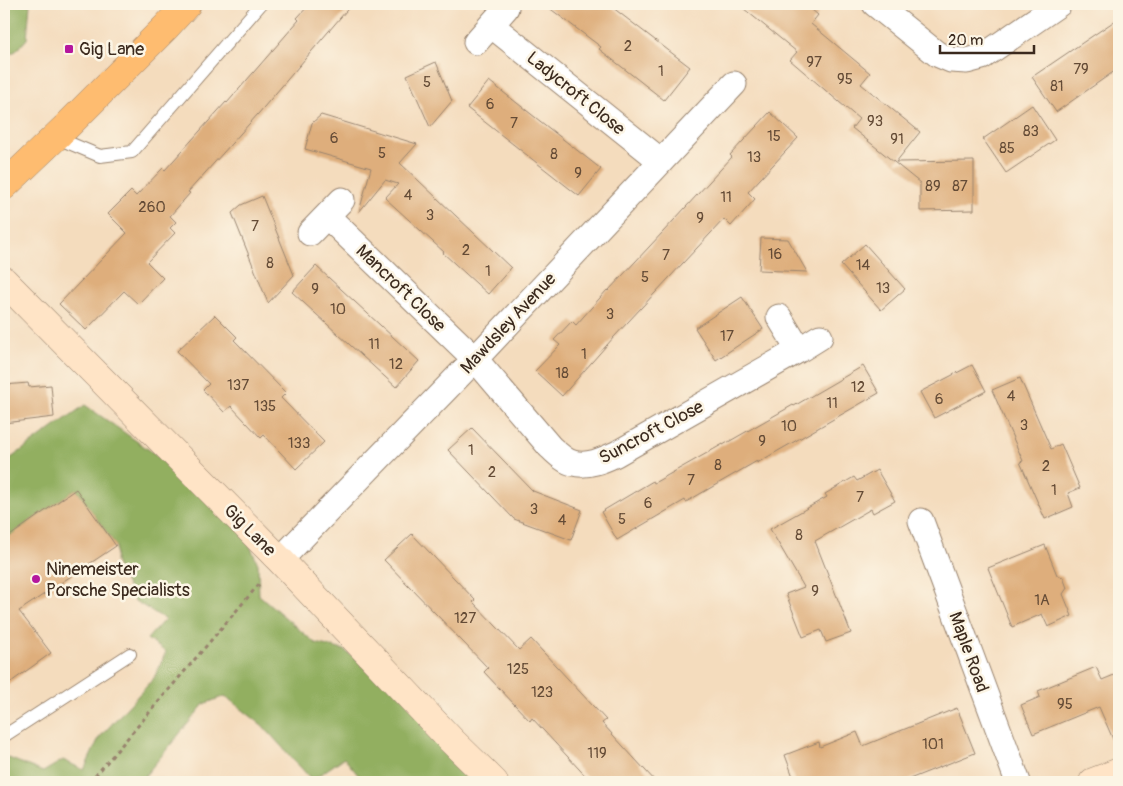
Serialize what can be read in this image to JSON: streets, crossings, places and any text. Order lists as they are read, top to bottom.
{
  "streets": {
    "street": [
      "Ladycroft Close",
      "Mancroft Close",
      "Mawdsley Avenue",
      "Suncroft Close",
      "Gig Lane",
      "Maple Road"
    ]
  },
  "crossings": [
    ["Ladycroft Close", "Mawdsley Avenue"],
    ["Mancroft Close", "Mawdsley Avenue"],
    ["Mancroft Close", "Suncroft Close"],
    ["Mawdsley Avenue", "Suncroft Close"],
    ["Mawdsley Avenue", "Gig Lane"]
  ],
  "places": {
    "transit": ["Gig Lane"],
    "other": ["Ninemeister Porsche Specialists"]
  },
  "house_numbers": [
    "2",
    "97",
    "79",
    "1",
    "95",
    "5",
    "81",
    "6",
    "93",
    "7",
    "83",
    "15",
    "6",
    "91",
    "85",
    "5",
    "8",
    "13",
    "9",
    "89",
    "87",
    "4",
    "11",
    "260",
    "3",
    "9",
    "7",
    "2",
    "16",
    "7",
    "8",
    "14",
    "1",
    "5",
    "13",
    "9",
    "10",
    "3",
    "17",
    "11",
    "1",
    "12",
    "18",
    "137",
    "12",
    "4",
    "6",
    "11",
    "135",
    "3",
    "10",
    "9",
    "133",
    "1",
    "8",
    "2",
    "2",
    "7",
    "1",
    "7",
    "6",
    "3",
    "5",
    "4",
    "8",
    "9",
    "1A",
    "127",
    "125",
    "123",
    "95",
    "101",
    "119"
  ],
  "scale_bar": "20 m"
}
